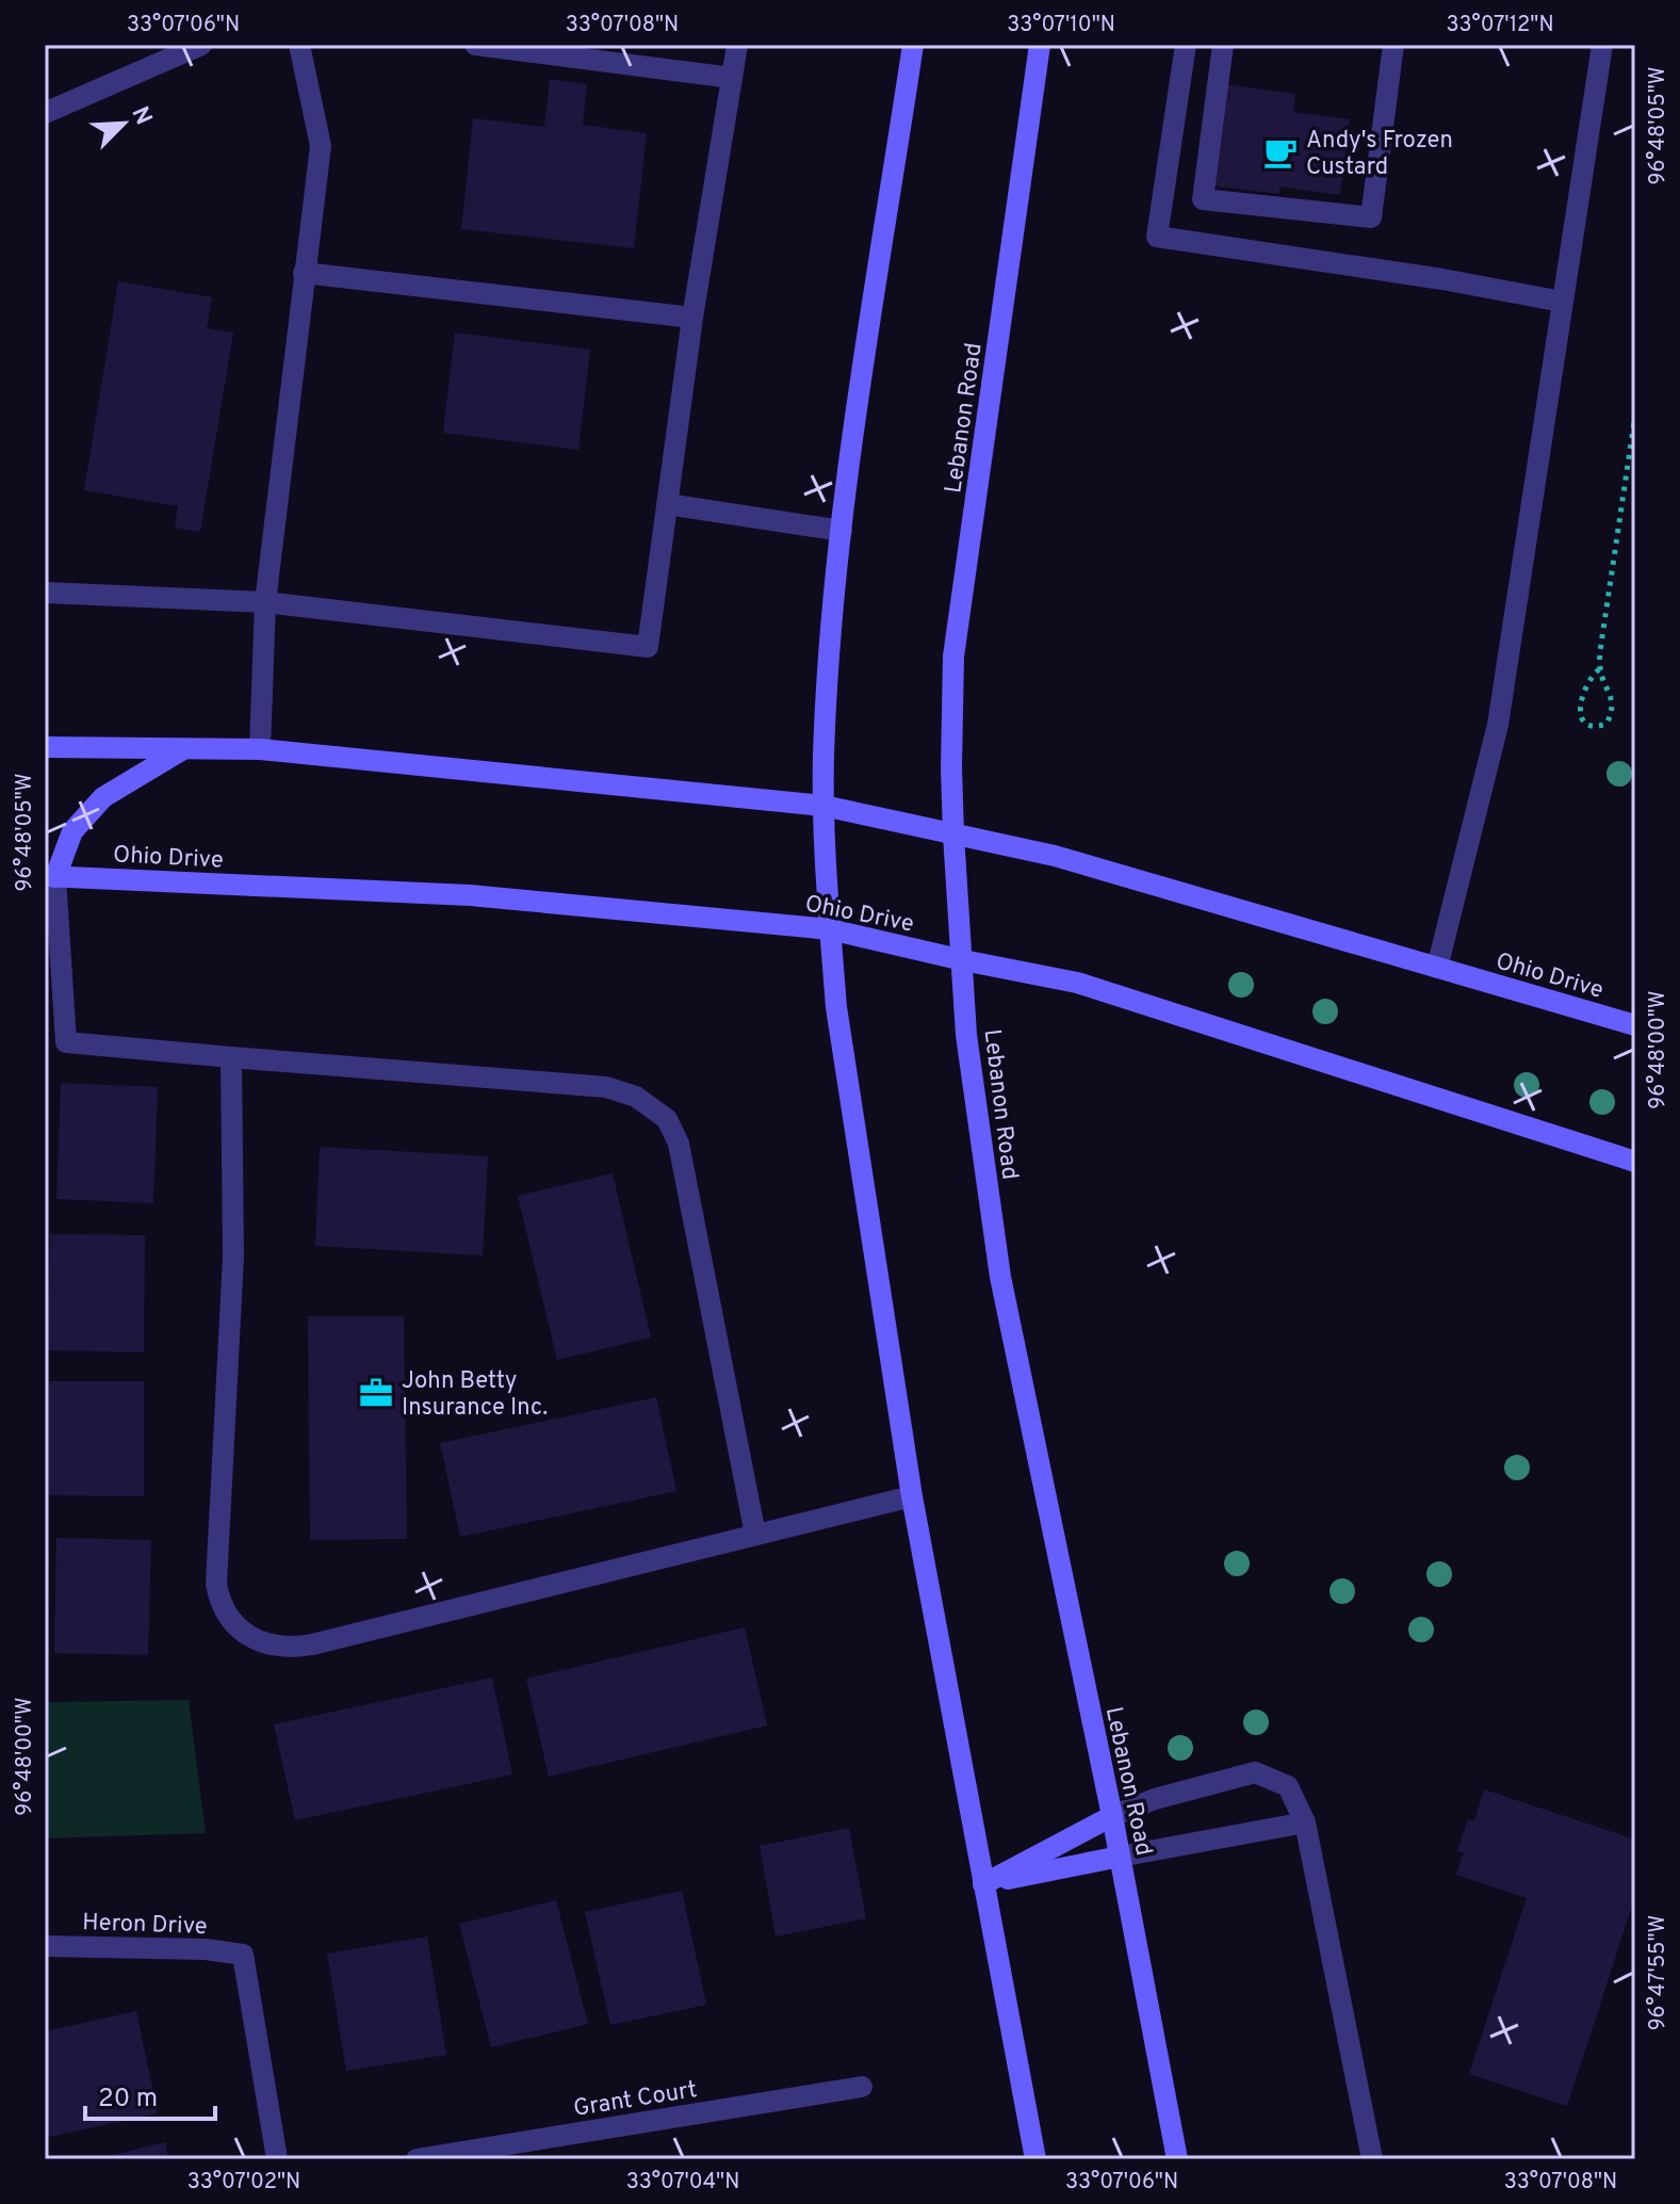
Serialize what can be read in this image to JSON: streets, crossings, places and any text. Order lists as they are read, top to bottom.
{
  "streets": {
    "main road": ["Lebanon Road", "Ohio Drive"],
    "street": ["Heron Drive", "Grant Court"]
  },
  "crossings": [
    ["Lebanon Road", "Ohio Drive"]
  ],
  "places": {
    "cafe": ["Andy's Frozen Custard"],
    "office": ["John Betty Insurance Inc."]
  },
  "scale_bar": "20 m",
  "north": "top right",
  "coordinates": [
    "33°07'06\"N",
    "33°07'08\"N",
    "33°07'10\"N",
    "33°07'12\"N",
    "96°48'05\"W",
    "96°48'00\"W",
    "96°47'55\"W",
    "33°07'02\"N",
    "33°07'04\"N"
  ]
}
